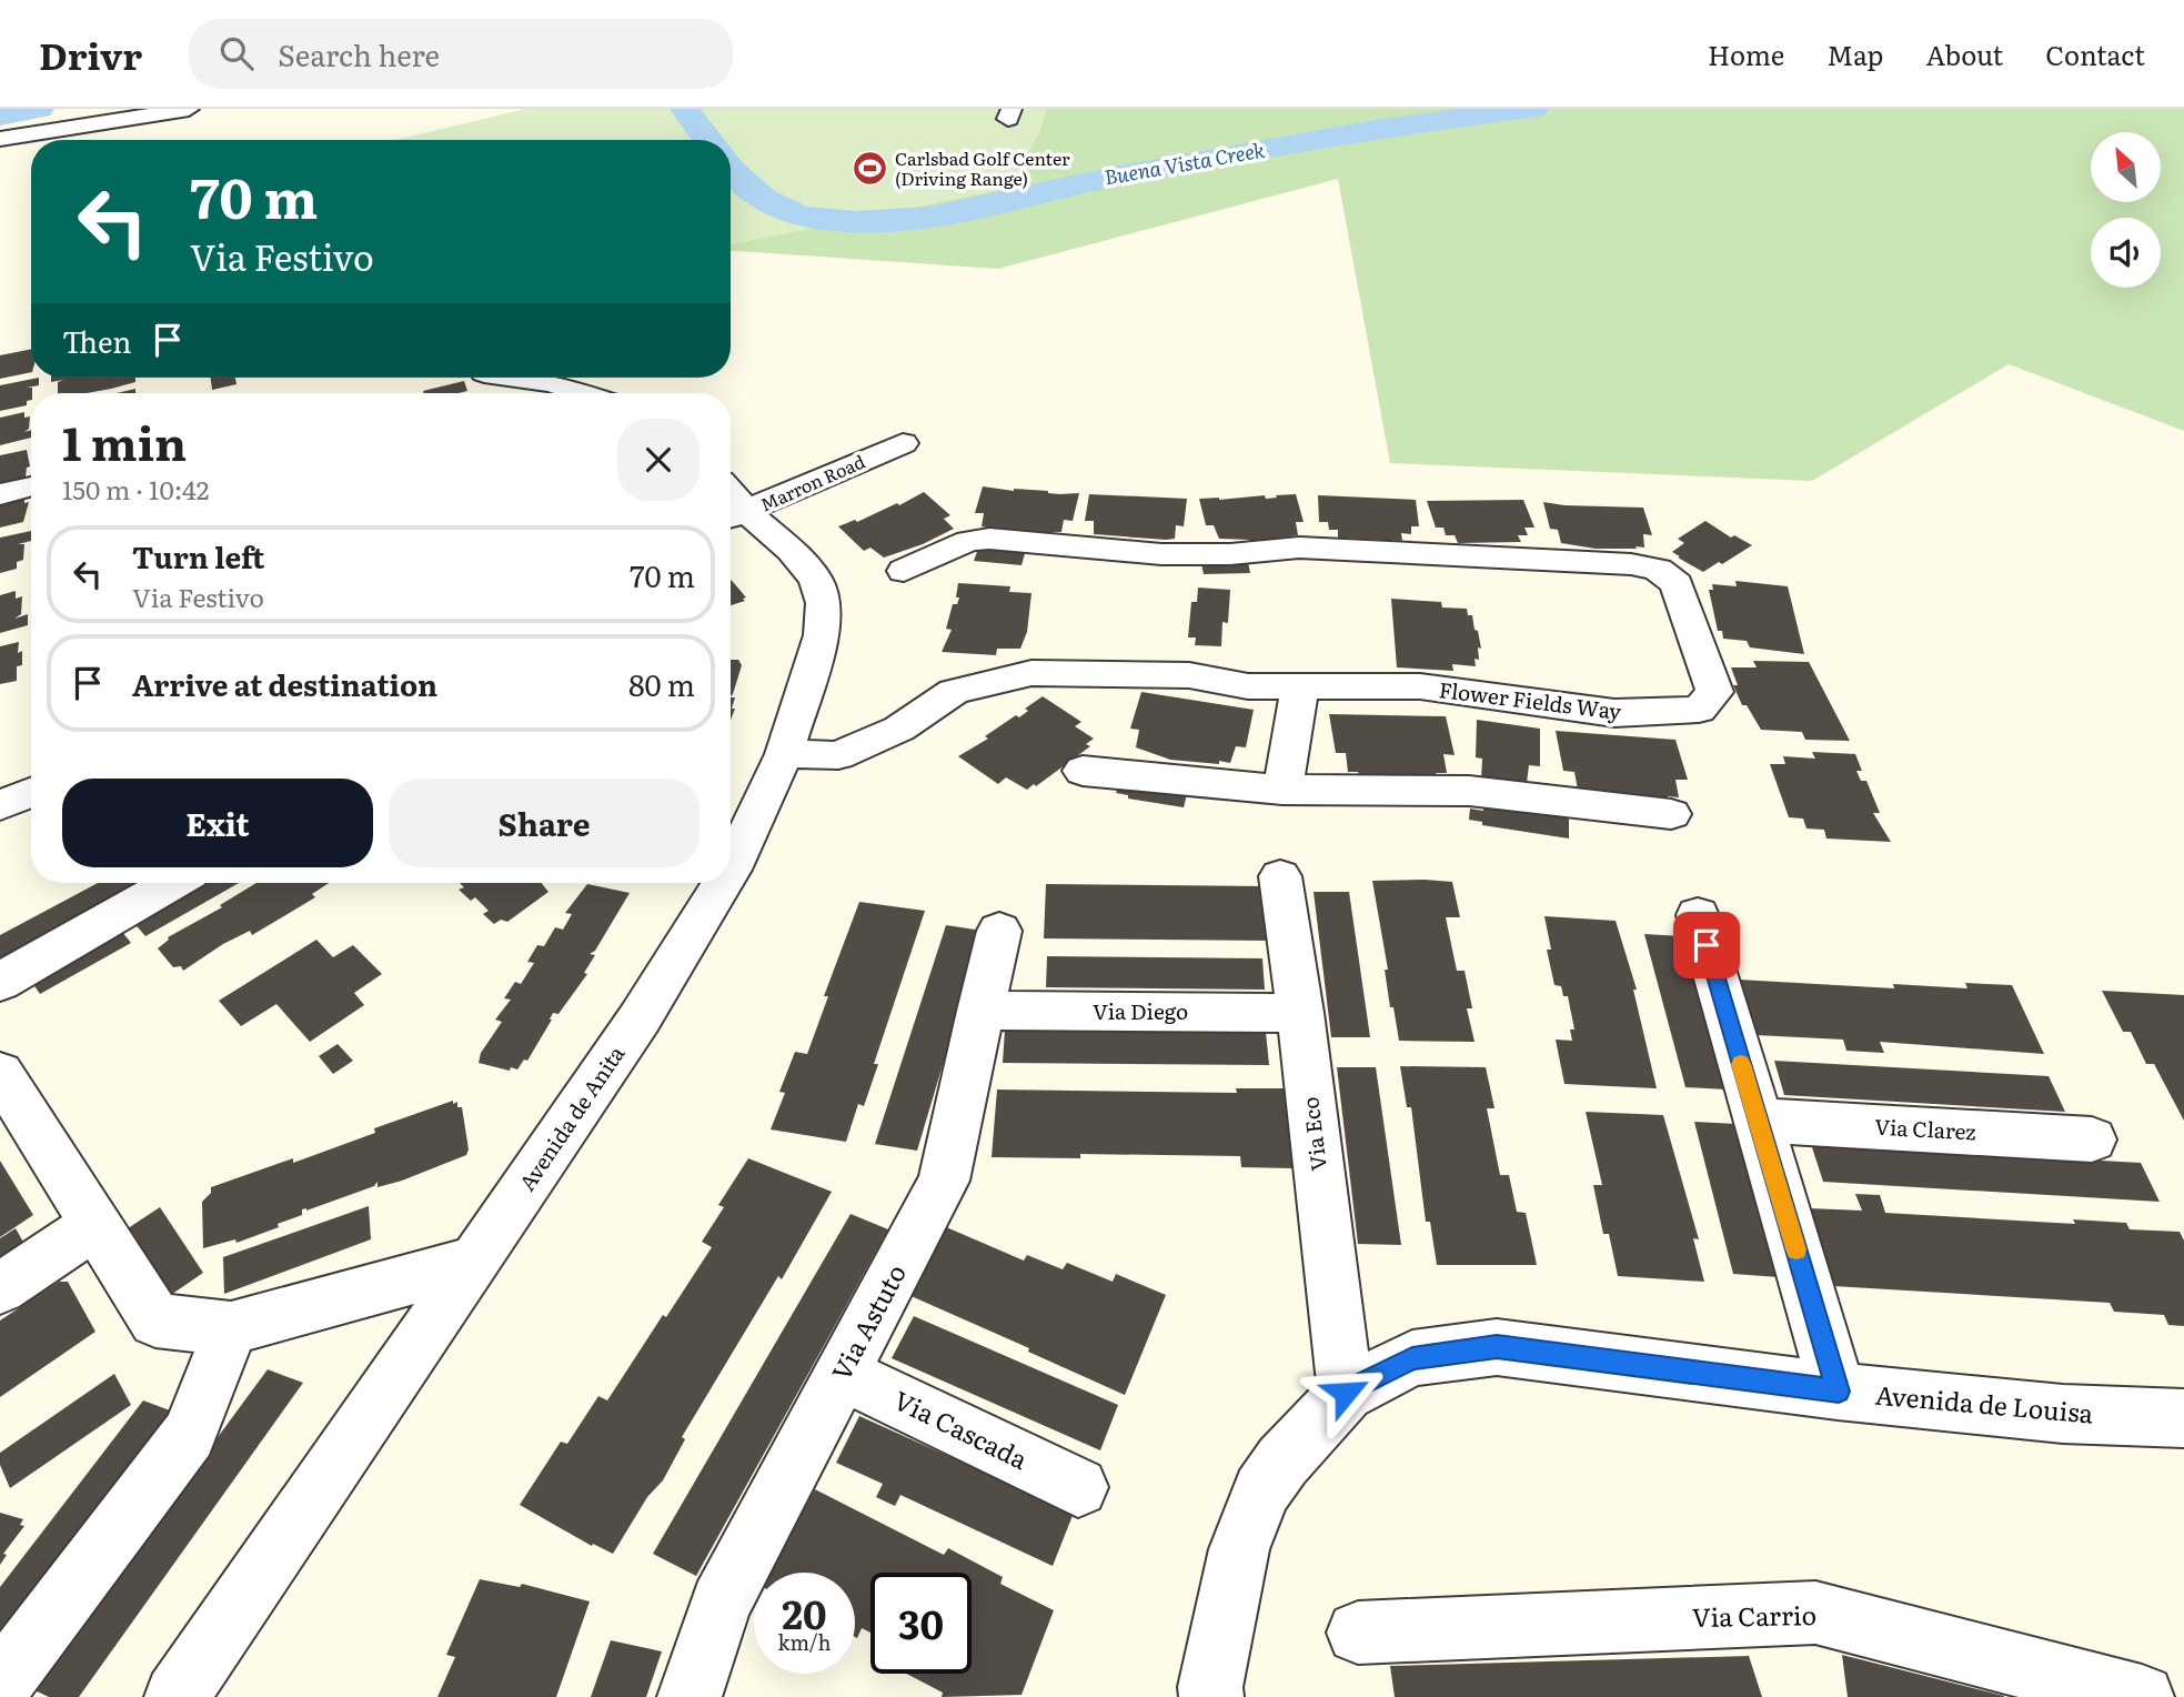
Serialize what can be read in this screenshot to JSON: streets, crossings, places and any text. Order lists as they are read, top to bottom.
{
  "streets": {
    "street": [
      "Marron Road",
      "Flower Fields Way",
      "Via Diego",
      "Avenida de Anita",
      "Via Clarez",
      "Via Eco",
      "Via Astuto",
      "Avenida de Louisa",
      "Via Cascada",
      "Via Carrio"
    ]
  },
  "crossings": [
    ["Flower Fields Way", "Avenida de Anita"],
    ["Via Diego", "Via Eco"],
    ["Via Diego", "Via Astuto"],
    ["Via Eco", "Avenida de Louisa"],
    ["Via Astuto", "Via Cascada"]
  ],
  "water": ["Buena Vista Creek"],
  "places": {
    "sports": ["Carlsbad Golf Center (Driving Range)"]
  },
  "north": "top left",
  "page": {
    "header": "Drivr",
    "search": "Search here",
    "nav": [
      "Home",
      "Map",
      "About",
      "Contact"
    ],
    "turn": ["70 m", "Via Festivo"],
    "then": "Then",
    "heading": ["1 min", "150 m · 10:42"],
    "list": [
      {
        "name": "Turn left",
        "note": "Via Festivo",
        "value": "70 m"
      },
      {
        "name": "Arrive at destination",
        "value": "80 m"
      }
    ],
    "buttons": ["Exit", "Share"],
    "speed": "20 km/h",
    "limit": "30"
  }
}
